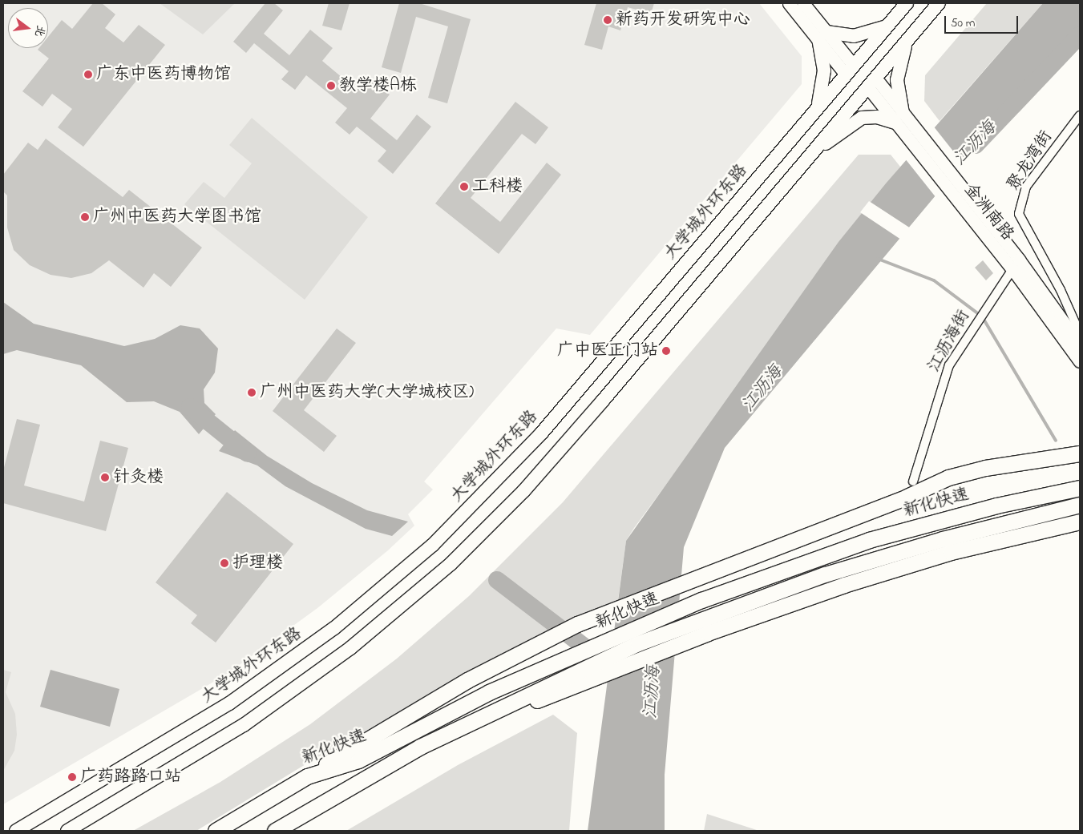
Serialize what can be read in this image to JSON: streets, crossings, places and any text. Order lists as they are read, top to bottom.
{
  "streets": {
    "highway": ["新化快速"],
    "main road": ["大学城外环东路", "金洲南路"],
    "street": ["聚龙湾街", "江沥海街"]
  },
  "crossings": [
    ["金洲南路", "江沥海街"]
  ],
  "water": ["江沥海"],
  "places": [
    "新药开发研究中心",
    "广东中医药博物馆",
    "教学楼A栋",
    "工科楼",
    "广州中医药大学图书馆",
    "广中医正门站",
    "广州中医药大学(大学城校区)",
    "针灸楼",
    "护理楼",
    "广药路路口站"
  ],
  "scale_bar": "50 m",
  "north": "right"
}
